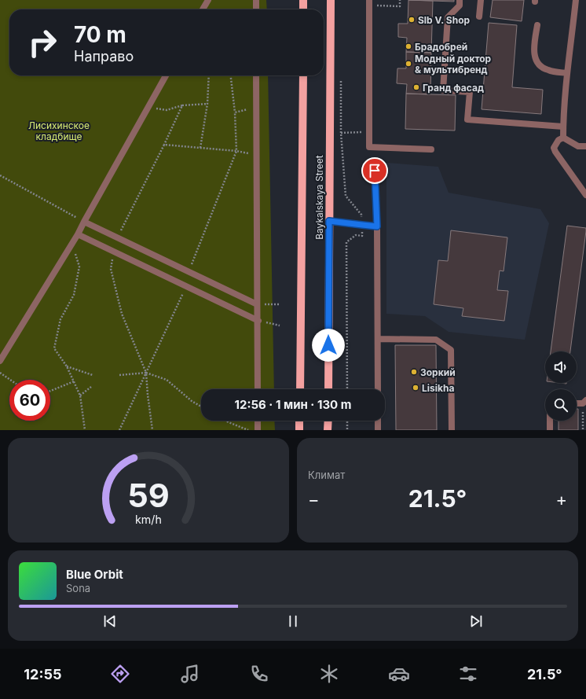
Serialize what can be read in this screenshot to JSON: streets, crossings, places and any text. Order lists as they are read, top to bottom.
{
  "streets": {
    "main road": ["Baykalskaya Street"]
  },
  "parks": ["Лисихинское кладбище"],
  "places": [
    "Slb V. Shop",
    "Брадобрей",
    "Модный доктор & мультибренд",
    "Гранд фасад",
    "Зоркий",
    "Lisikha"
  ],
  "page": {
    "turn": ["70 m", "Направо"],
    "limit": "60",
    "trip": "12:56 · 1 мин · 130 m",
    "tile": "Климат",
    "heat": ["−", "21.5°", "+"],
    "song": ["Blue Orbit", "Sona"],
    "tabs": ["12:55", "21.5°"],
    "gauge": ["59", "km/h"]
  }
}
